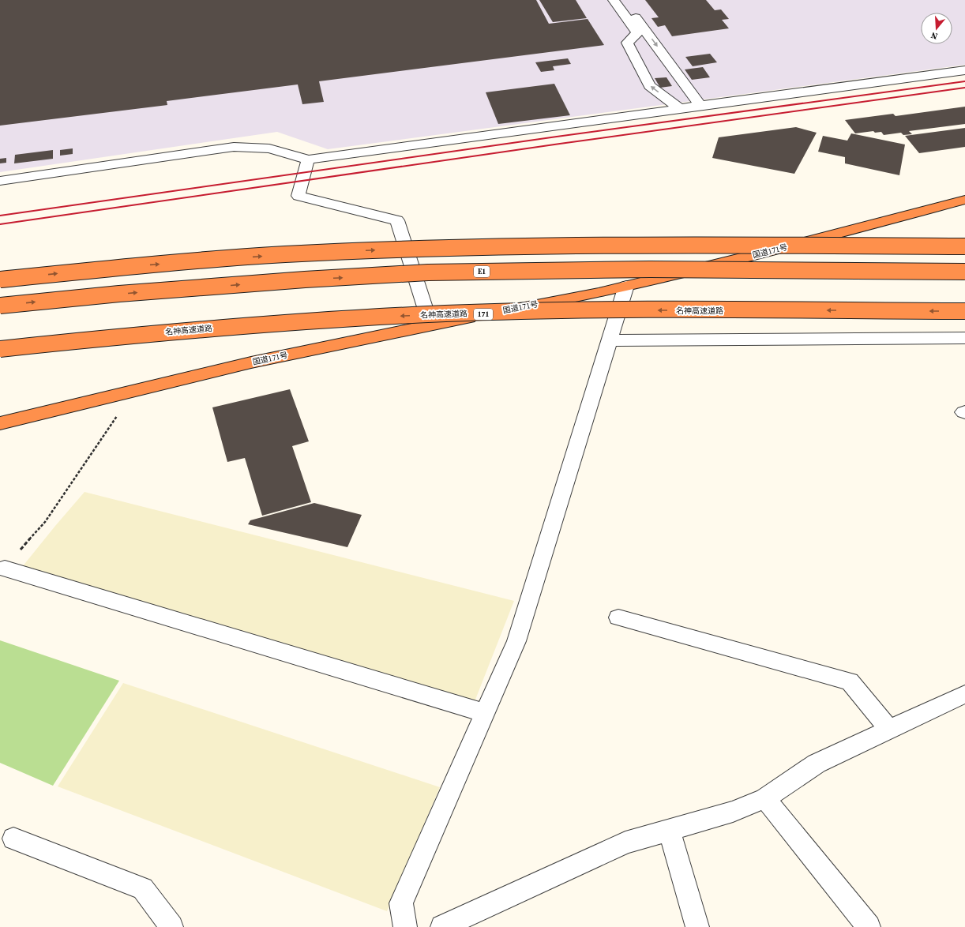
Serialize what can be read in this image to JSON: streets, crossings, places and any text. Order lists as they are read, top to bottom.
{
  "streets": {
    "highway": [
      "国道171号",
      "E1",
      "名神高速道路",
      "171"
    ]
  },
  "north": "bottom"
}
